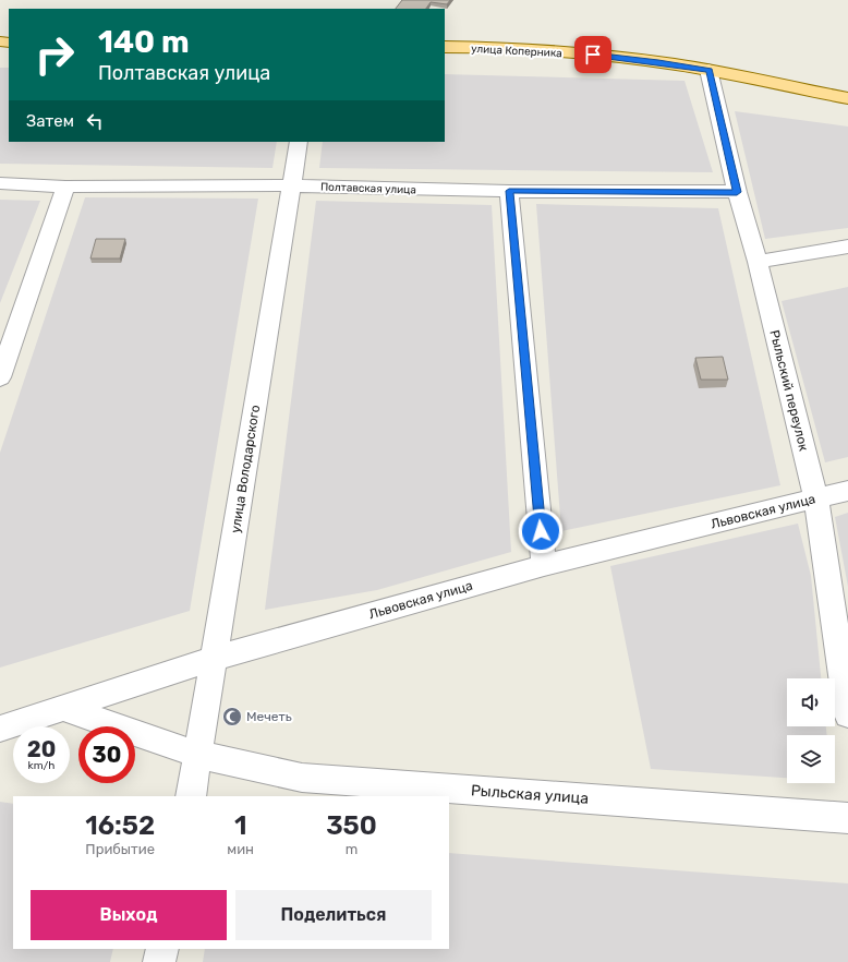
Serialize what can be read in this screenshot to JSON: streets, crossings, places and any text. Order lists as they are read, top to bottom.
{
  "streets": {
    "main road": ["улица Коперника"],
    "street": [
      "Полтавская улица",
      "Рыльский переулок",
      "улица Володарского",
      "Львовская улица",
      "Рыльская улица"
    ]
  },
  "crossings": [
    ["улица Коперника", "Рыльский переулок"],
    ["Полтавская улица", "Рыльский переулок"],
    ["Полтавская улица", "улица Володарского"],
    ["Рыльский переулок", "Львовская улица"],
    ["улица Володарского", "Львовская улица"],
    ["улица Володарского", "Рыльская улица"],
    ["Львовская улица", "Рыльская улица"]
  ],
  "places": {
    "mosque": ["Мечеть"]
  },
  "page": {
    "turn": ["140 m", "Полтавская улица"],
    "then": "Затем",
    "speed": "20 km/h",
    "limit": "30",
    "eta": [
      "16:52",
      "Прибытие",
      "1",
      "мин",
      "350",
      "m"
    ],
    "buttons": ["Выход", "Поделиться"]
  }
}
